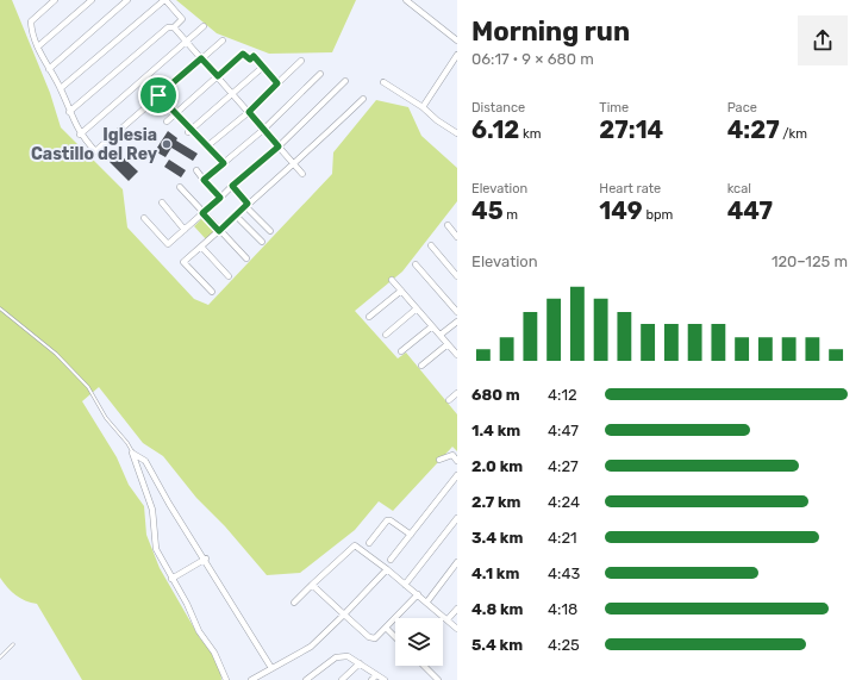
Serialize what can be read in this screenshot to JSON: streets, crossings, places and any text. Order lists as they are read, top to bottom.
{
  "places": ["Iglesia Castillo del Rey"],
  "page": {
    "heading": ["Morning run", "06:17 · 9 × 680 m"],
    "stats": [
      ["Distance", "6.12 km"],
      ["Time", "27:14"],
      ["Pace", "4:27 /km"],
      ["Elevation", "45 m"],
      ["Heart rate", "149 bpm"],
      ["kcal", "447"]
    ],
    "chart": ["Elevation", "120–125 m"],
    "list": [
      {
        "name": "680 m",
        "note": "4:12"
      },
      {
        "name": "1.4 km",
        "note": "4:47"
      },
      {
        "name": "2.0 km",
        "note": "4:27"
      },
      {
        "name": "2.7 km",
        "note": "4:24"
      },
      {
        "name": "3.4 km",
        "note": "4:21"
      },
      {
        "name": "4.1 km",
        "note": "4:43"
      },
      {
        "name": "4.8 km",
        "note": "4:18"
      },
      {
        "name": "5.4 km",
        "note": "4:25"
      }
    ]
  }
}
